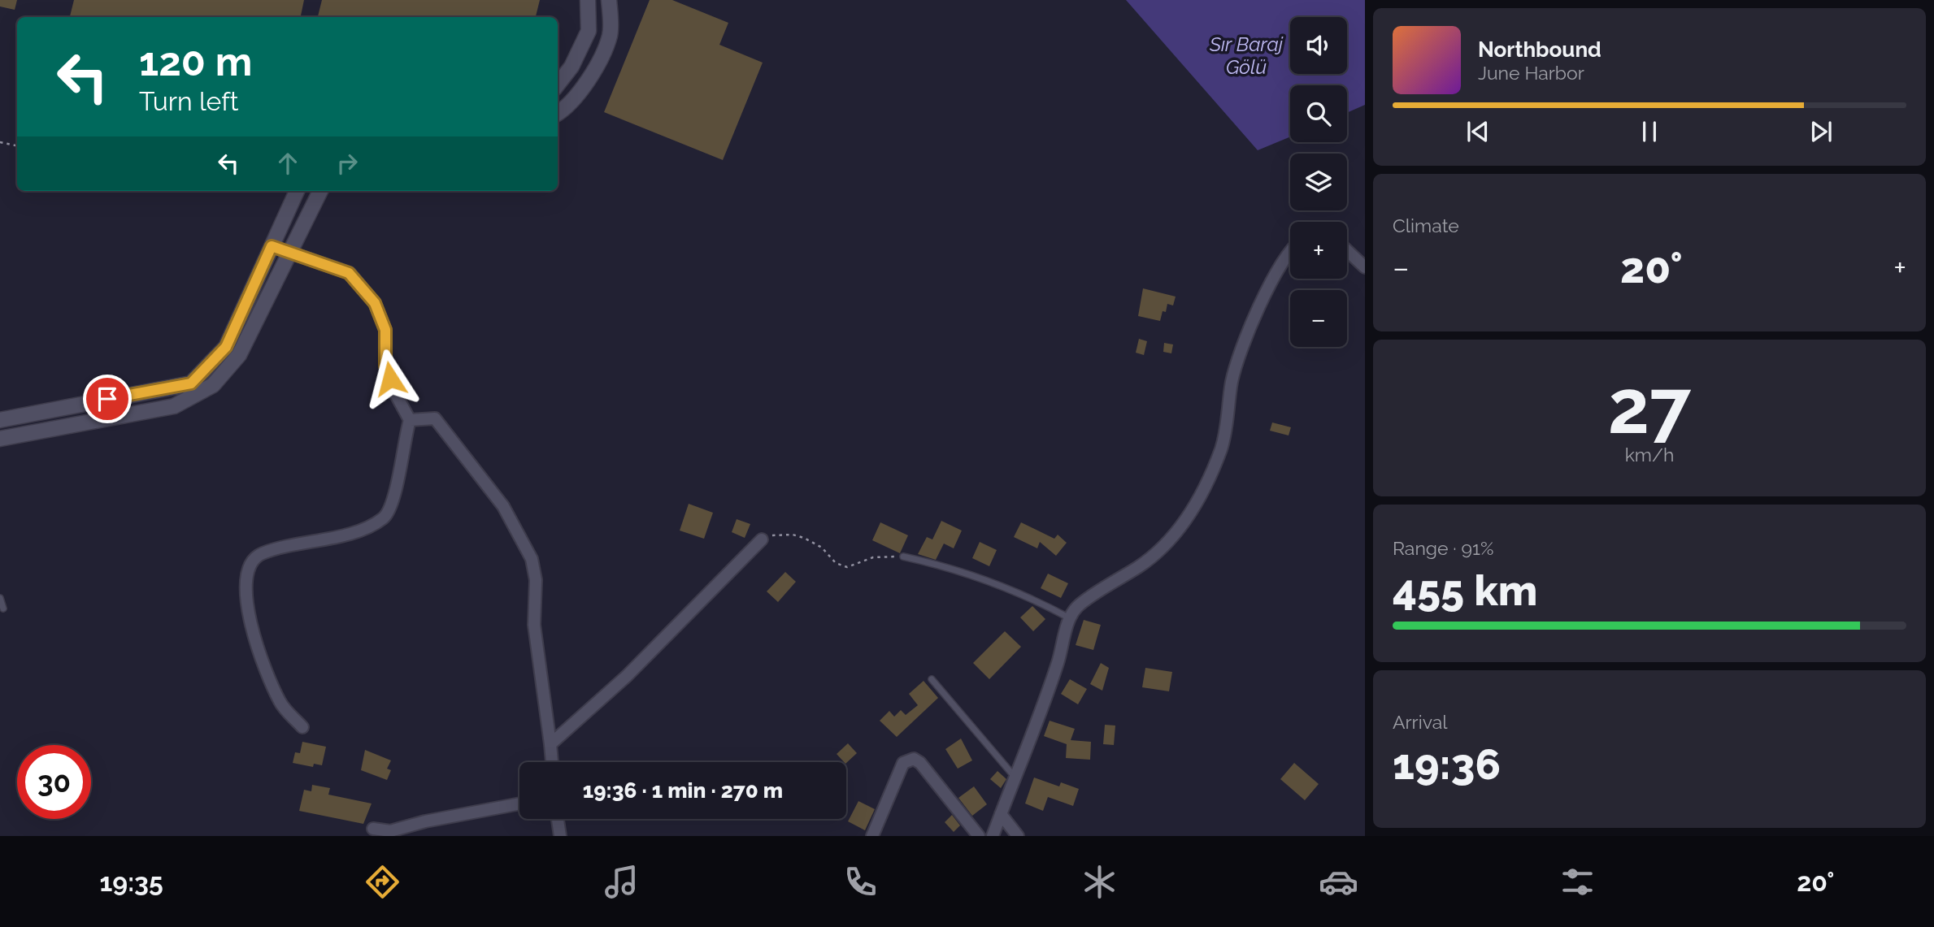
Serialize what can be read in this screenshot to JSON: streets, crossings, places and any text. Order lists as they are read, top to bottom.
{
  "water": ["Sır Baraj Gölü"],
  "page": {
    "map_buttons": ["+", "−"],
    "turn": ["120 m", "Turn left"],
    "song": ["Northbound", "June Harbor"],
    "tile": [
      "Climate",
      ["27", "km/h"],
      ["Range · 91%", "455 km"],
      ["Arrival", "19:36"]
    ],
    "heat": ["−", "20°", "+"],
    "limit": "30",
    "trip": "19:36 · 1 min · 270 m",
    "tabs": ["19:35", "20°"]
  }
}
